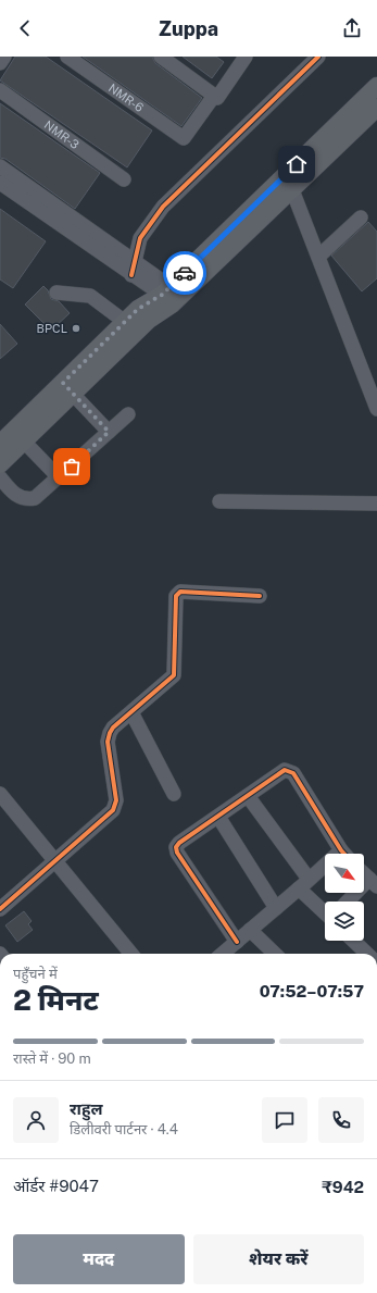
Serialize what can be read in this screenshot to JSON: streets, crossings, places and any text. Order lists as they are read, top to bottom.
{
  "streets": {
    "street": ["NMR-6", "NMR-3"]
  },
  "places": ["BPCL"],
  "north": "bottom right",
  "page": {
    "header": "Zuppa",
    "heading": ["2 मिनट", "पहुँचने में", "07:52–07:57"],
    "panel": [
      "राहुल",
      "डिलीवरी पार्टनर · 4.4",
      "ऑर्डर #9047",
      "₹942"
    ],
    "bar": "रास्ते में · 90 m",
    "buttons": ["मदद", "शेयर करें"]
  }
}
